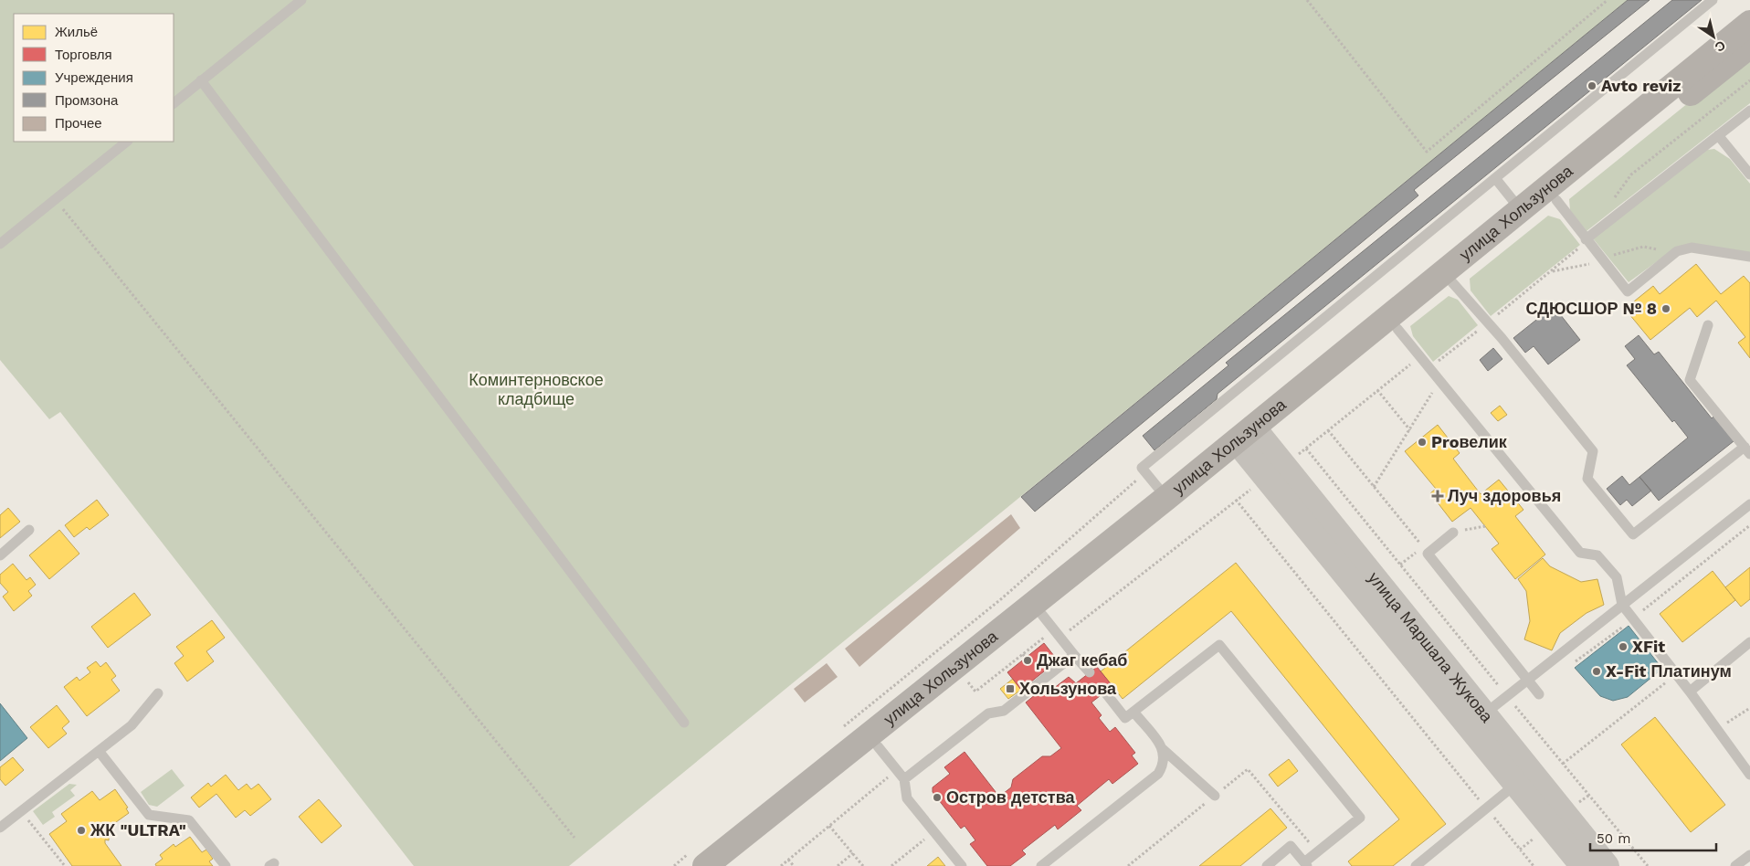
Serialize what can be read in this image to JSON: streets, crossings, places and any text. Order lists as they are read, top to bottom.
{
  "streets": {
    "main road": ["улица Хользунова"],
    "street": ["улица Маршала Жукова"]
  },
  "crossings": [
    ["улица Хользунова", "улица Маршала Жукова"]
  ],
  "parks": ["Коминтерновское кладбище"],
  "places": {
    "other": [
      "Avto reviz",
      "СДЮСШОР № 8",
      "Proвелик",
      "XFit",
      "Джаг кебаб",
      "X-Fit Платинум",
      "Остров детства",
      "ЖК \"ULTRA\""
    ],
    "health": ["Луч здоровья"],
    "transit": ["Хользунова"]
  },
  "legend": [
    "Жильё",
    "Торговля",
    "Учреждения",
    "Промзона",
    "Прочее"
  ],
  "scale_bar": "50 m",
  "north": "bottom right"
}
